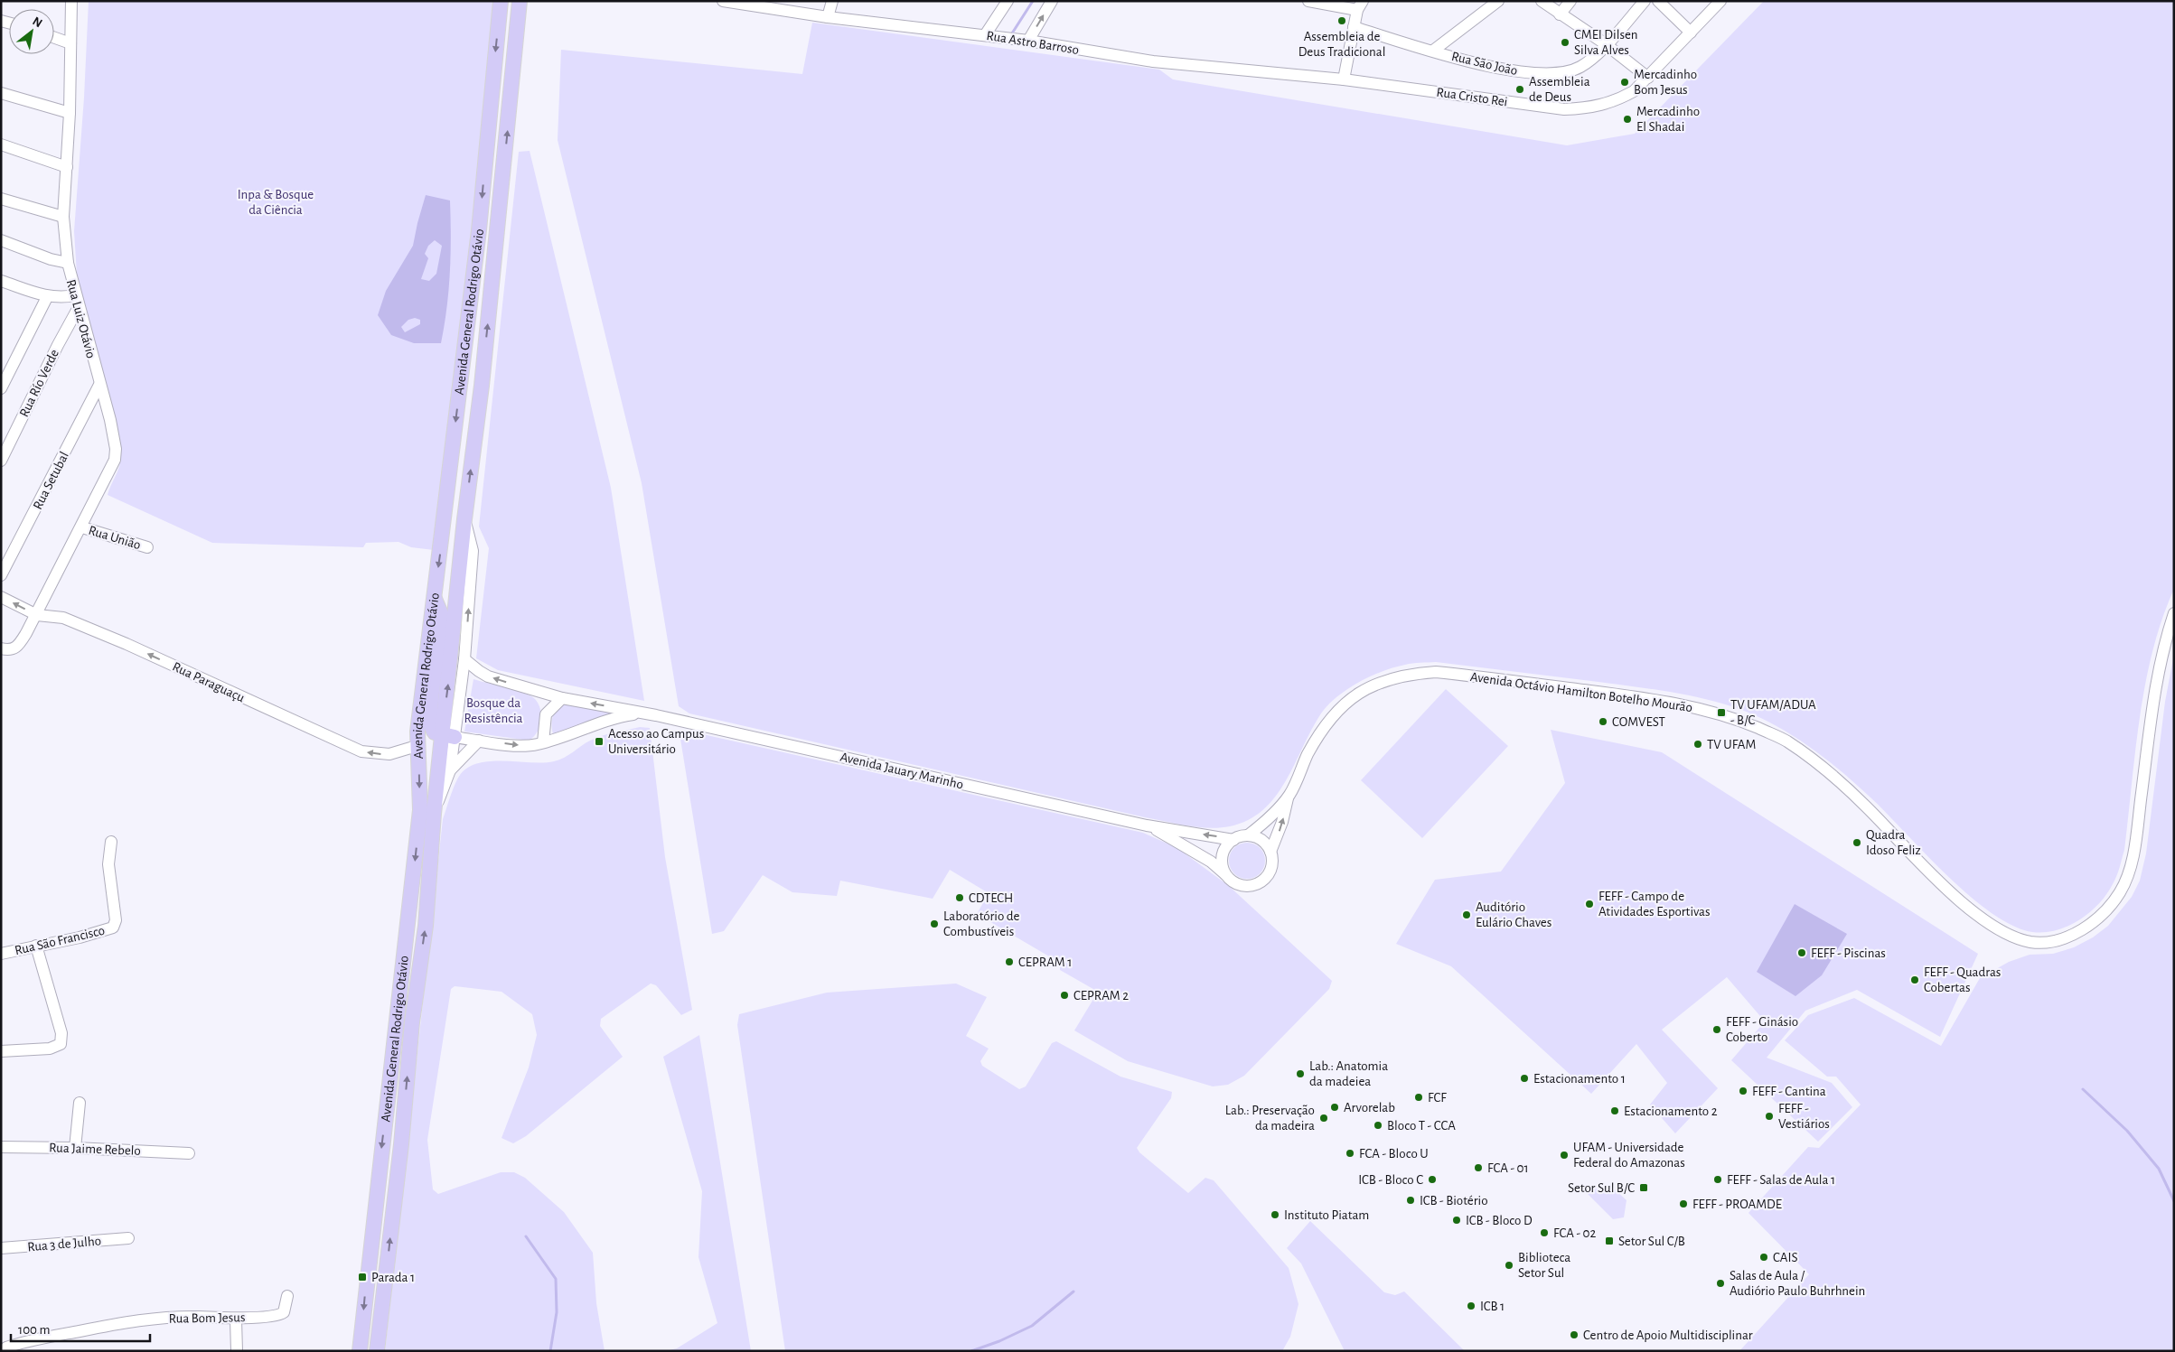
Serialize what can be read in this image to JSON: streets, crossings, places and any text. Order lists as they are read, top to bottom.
{
  "streets": {
    "main road": ["Avenida General Rodrigo Otávio"],
    "street": [
      "Rua Astro Barroso",
      "Rua São João",
      "Rua Cristo Rei",
      "Rua Luiz Otávio",
      "Rua Río Verde",
      "Rua Setubal",
      "Rua União",
      "Rua Paraguaçu",
      "Avenida Octávio Hamilton Botelho Mourão",
      "Avenida Jauary Marinho",
      "Rua São Francisco",
      "Rua Jaime Rebelo",
      "Rua 3 de Julho",
      "Rua Bom Jesus"
    ]
  },
  "crossings": [
    ["Rua Astro Barroso", "Rua Cristo Rei"],
    ["Avenida General Rodrigo Otávio", "Rua Paraguaçu"],
    ["Avenida General Rodrigo Otávio", "Avenida Jauary Marinho"],
    ["Rua Luiz Otávio", "Rua Río Verde"],
    ["Rua Luiz Otávio", "Rua Setubal"],
    ["Rua Luiz Otávio", "Rua União"],
    ["Rua Luiz Otávio", "Rua Paraguaçu"],
    ["Avenida Octávio Hamilton Botelho Mourão", "Avenida Jauary Marinho"]
  ],
  "one_way": ["Rua Paraguaçu"],
  "parks": ["Inpa & Bosque da Ciência", "Bosque da Resistência"],
  "places": {
    "other": [
      "Assembleia de Deus Tradicional",
      "CMEI Dilsen Silva Alves",
      "Mercadinho Bom Jesus",
      "Assembleia de Deus",
      "Mercadinho El Shadai",
      "COMVEST",
      "TV UFAM",
      "Quadra Idoso Feliz",
      "CDTECH",
      "FEFF - Campo de Atividades Esportivas",
      "Auditório Eulário Chaves",
      "Laboratório de Combustíveis",
      "FEFF - Piscinas",
      "CEPRAM 1",
      "FEFF - Quadras Cobertas",
      "CEPRAM 2",
      "FEFF - Ginásio Coberto",
      "Lab.: Anatomia da madeiea",
      "Estacionamento 1",
      "FEFF - Cantina",
      "FCF",
      "Arvorelab",
      "Estacionamento 2",
      "FEFF - Vestiários",
      "Lab.: Preservação da madeira",
      "Bloco T - CCA",
      "FCA - Bloco U",
      "UFAM - Universidade Federal do Amazonas",
      "FCA - 01",
      "ICB - Bloco C",
      "FEFF - Salas de Aula 1",
      "ICB - Biotério",
      "FEFF - PROAMDE",
      "Instituto Piatam",
      "ICB - Bloco D",
      "FCA - 02",
      "CAIS",
      "Biblioteca Setor Sul",
      "Salas de Aula / Audiório Paulo Buhrhnein",
      "ICB 1",
      "Centro de Apoio Multidisciplinar"
    ],
    "transit": [
      "TV UFAM/ADUA - B/C",
      "Acesso ao Campus Universitário",
      "Setor Sul B/C",
      "Setor Sul C/B",
      "Parada 1"
    ]
  },
  "scale_bar": "100 m",
  "north": "top right"
}
